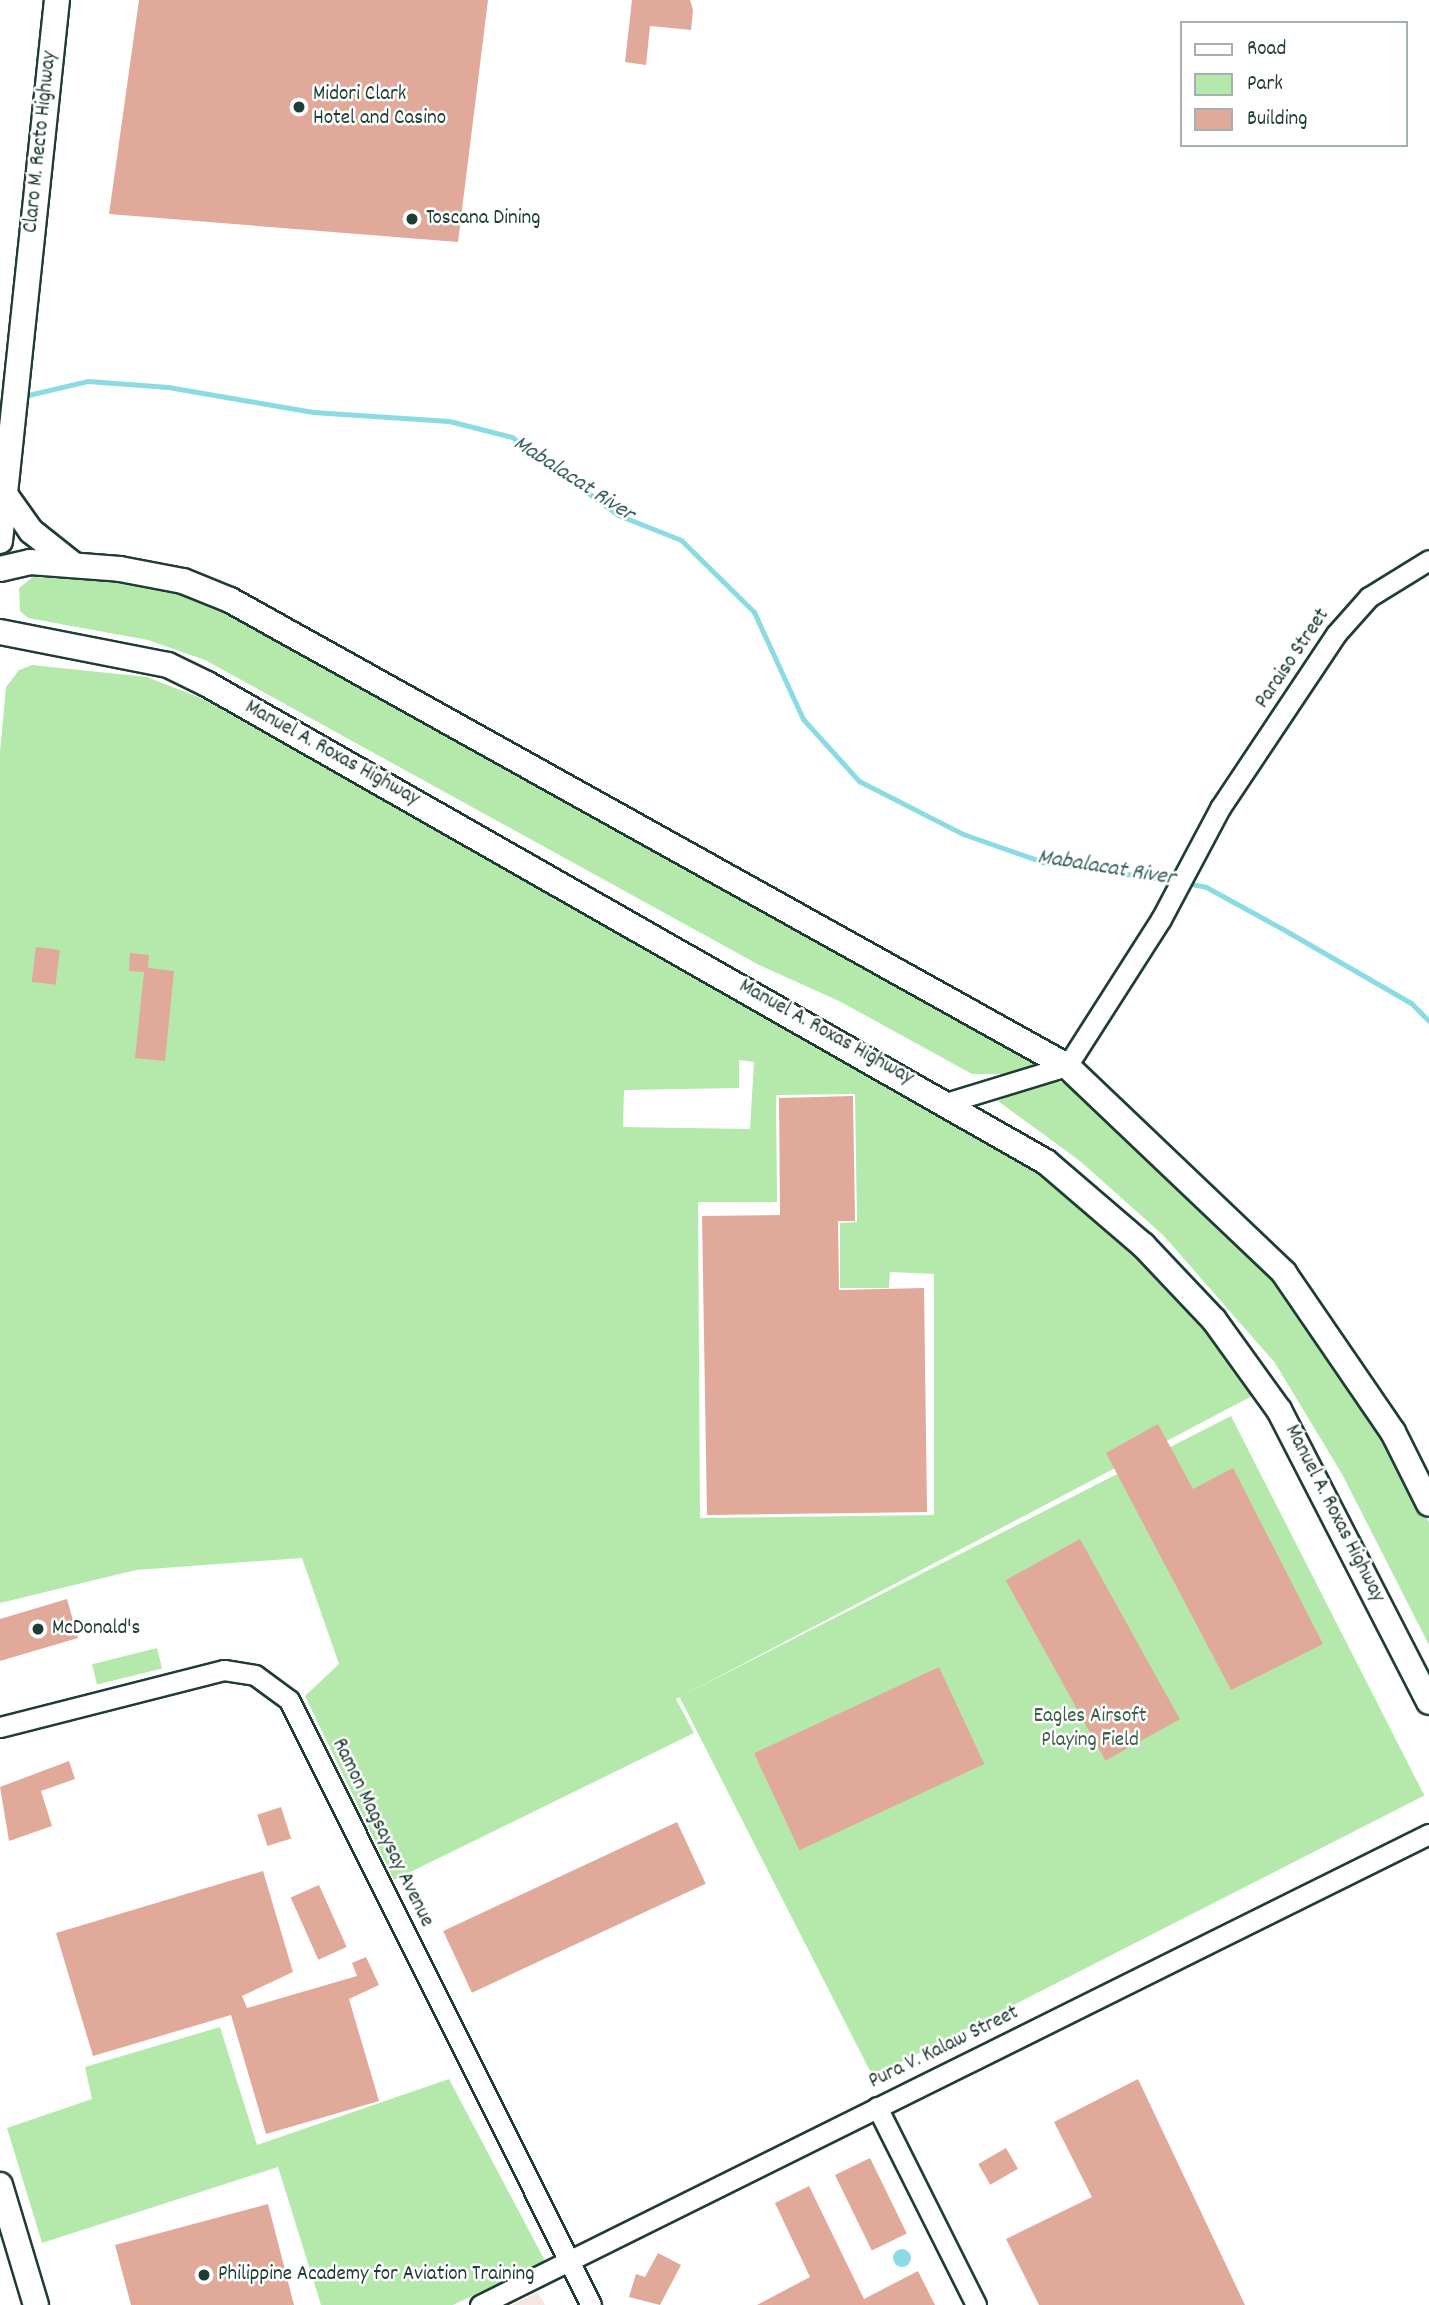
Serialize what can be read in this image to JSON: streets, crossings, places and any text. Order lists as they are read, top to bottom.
{
  "streets": {
    "main road": ["Claro M. Recto Highway", "Manuel A. Roxas Highway"],
    "street": ["Paraiso Street", "Ramon Magsaysay Avenue", "Pura V. Kalaw Street"]
  },
  "crossings": [
    ["Ramon Magsaysay Avenue", "Pura V. Kalaw Street"]
  ],
  "water": ["Mabalacat River"],
  "parks": ["Eagles Airsoft Playing Field"],
  "places": [
    "Midori Clark Hotel and Casino",
    "Toscana Dining",
    "McDonald's",
    "Philippine Academy for Aviation Training"
  ],
  "legend": ["Road", "Park", "Building"]
}
